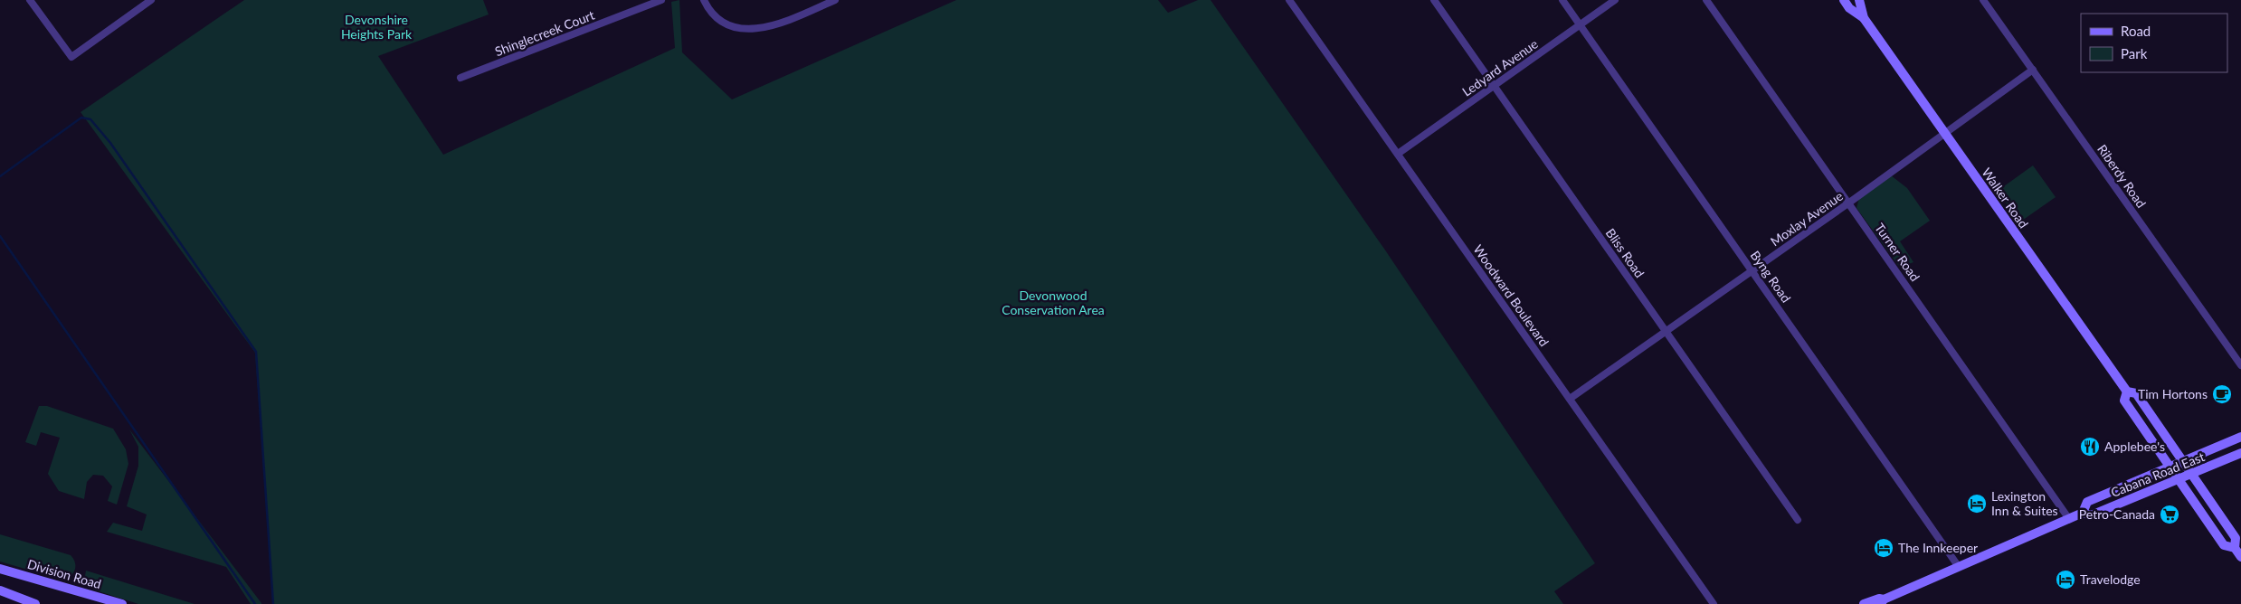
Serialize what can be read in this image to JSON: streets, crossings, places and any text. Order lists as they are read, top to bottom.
{
  "streets": {
    "main road": ["Walker Road", "Cabana Road East", "Division Road"],
    "street": [
      "Shinglecreek Court",
      "Ledyard Avenue",
      "Riberdy Road",
      "Moxlay Avenue",
      "Turner Road",
      "Bliss Road",
      "Byng Road",
      "Woodward Boulevard"
    ]
  },
  "crossings": [
    ["Ledyard Avenue", "Bliss Road"],
    ["Ledyard Avenue", "Byng Road"],
    ["Ledyard Avenue", "Woodward Boulevard"],
    ["Riberdy Road", "Moxlay Avenue"],
    ["Walker Road", "Moxlay Avenue"],
    ["Walker Road", "Cabana Road East"],
    ["Moxlay Avenue", "Turner Road"],
    ["Moxlay Avenue", "Bliss Road"],
    ["Moxlay Avenue", "Byng Road"],
    ["Moxlay Avenue", "Woodward Boulevard"],
    ["Turner Road", "Cabana Road East"],
    ["Byng Road", "Cabana Road East"]
  ],
  "parks": ["Devonshire Heights Park", "Devonwood Conservation Area"],
  "places": {
    "cafe": ["Tim Hortons"],
    "restaurant": ["Applebee's"],
    "hotel": ["Lexington Inn & Suites", "The Innkeeper", "Travelodge"],
    "supermarket": ["Petro-Canada"]
  },
  "legend": ["Road", "Park"]
}
